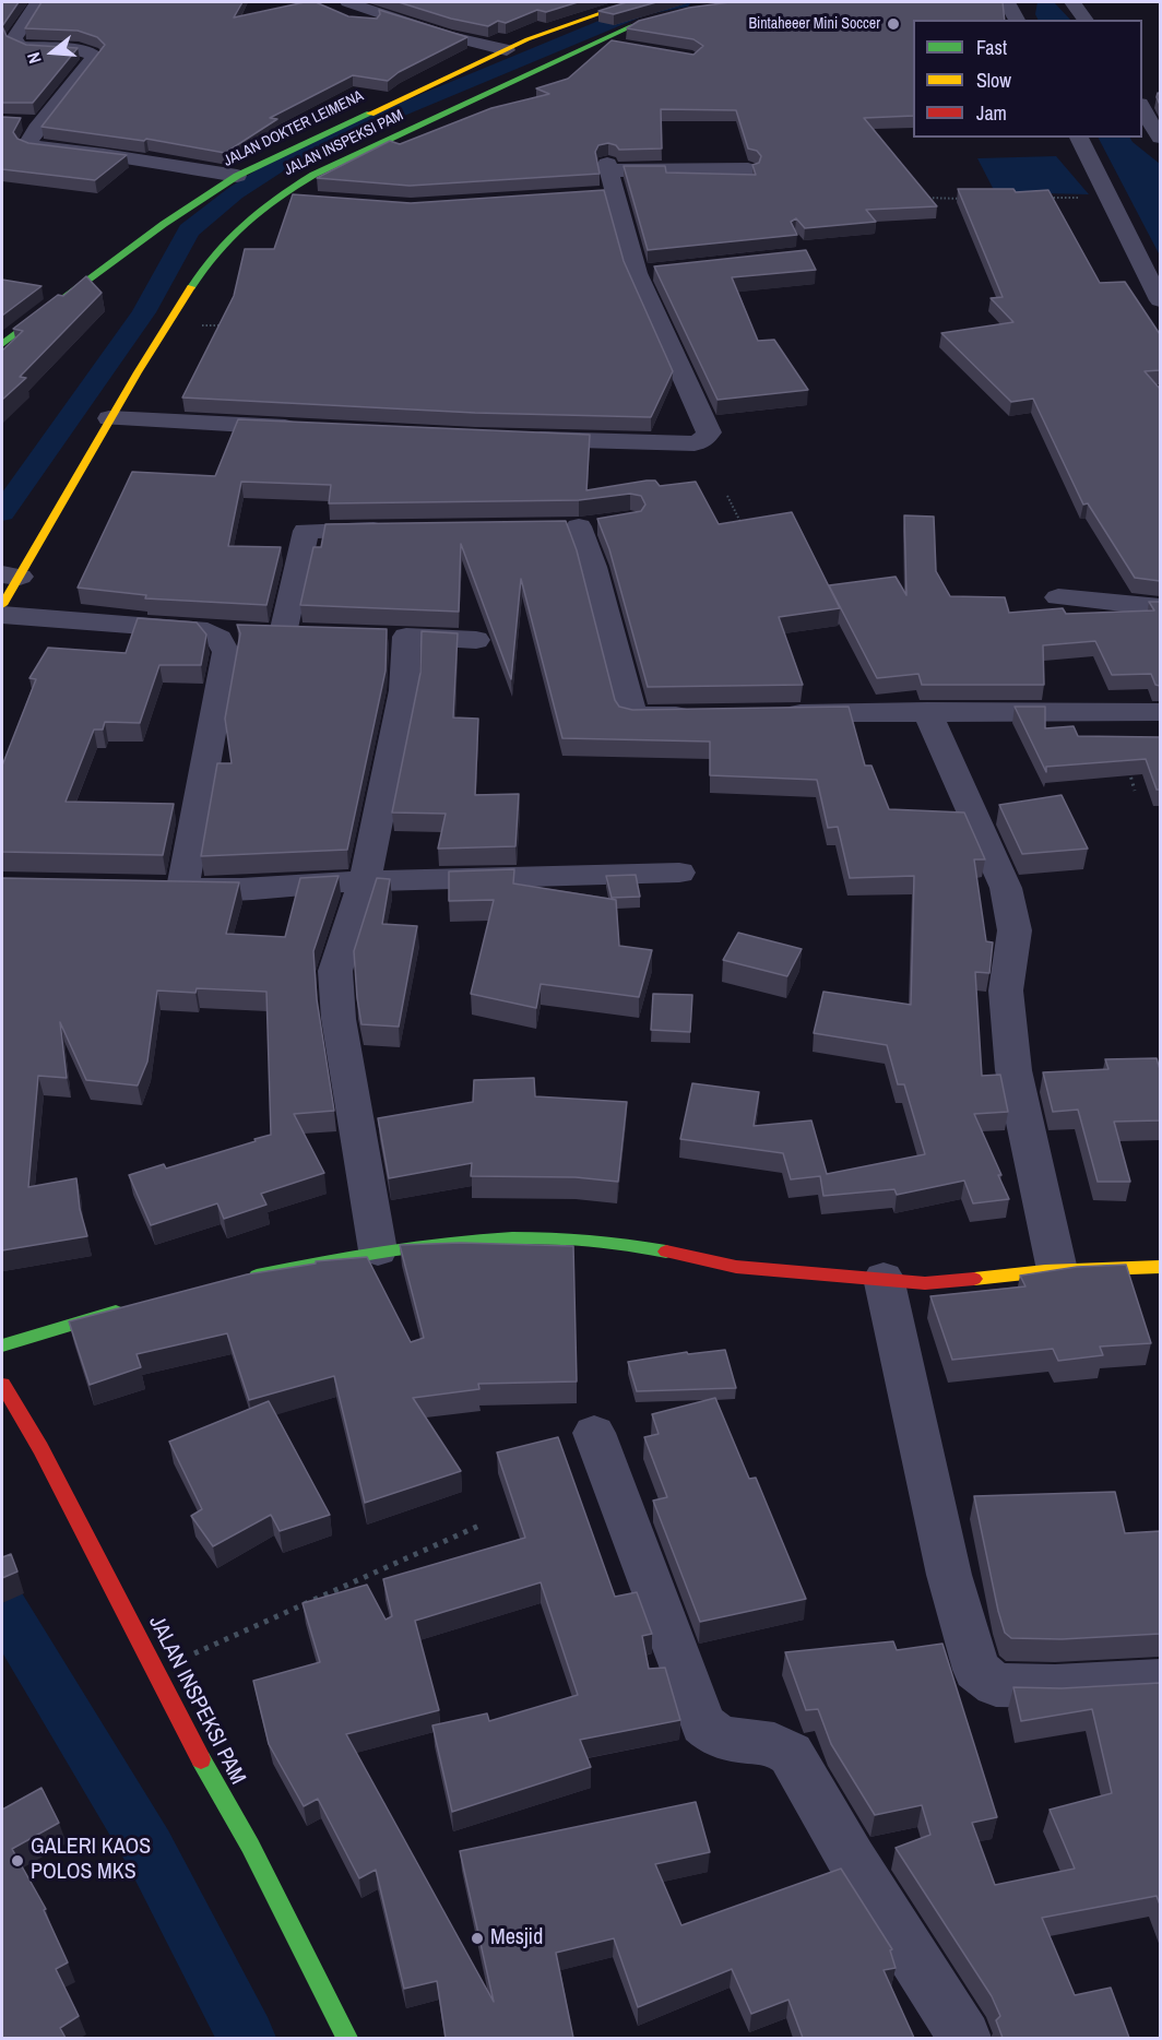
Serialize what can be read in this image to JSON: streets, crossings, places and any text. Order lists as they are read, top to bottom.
{
  "streets": {
    "main road": ["JALAN DOKTER LEIMENA", "JALAN INSPEKSI PAM"]
  },
  "places": ["Bintaheeer Mini Soccer", "GALERI KAOS POLOS MKS", "Mesjid"],
  "legend": ["Fast", "Slow", "Jam"],
  "north": "left"
}
